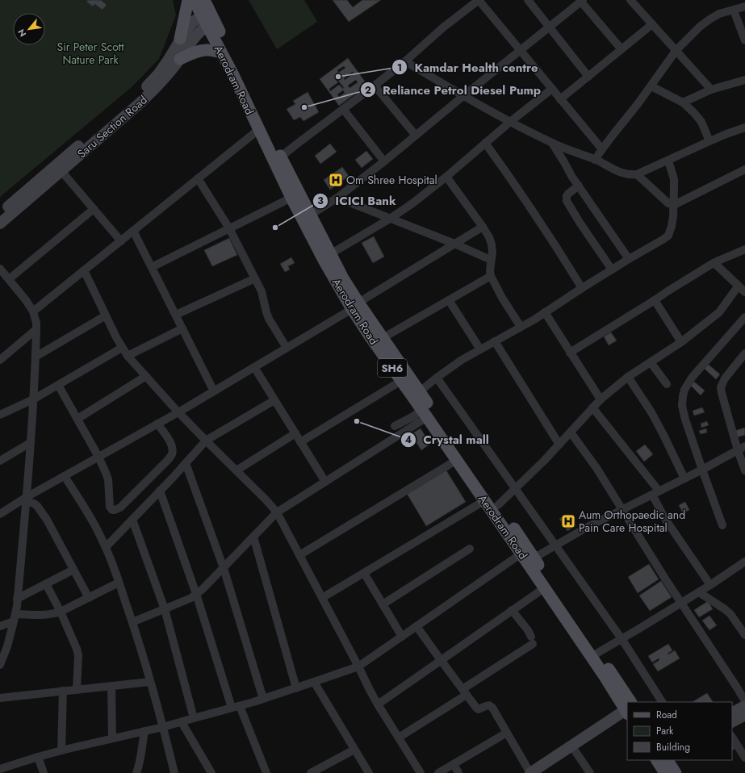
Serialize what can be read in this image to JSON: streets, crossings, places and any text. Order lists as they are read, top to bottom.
{
  "streets": {
    "main road": ["Aerodram Road", "SH6"],
    "street": ["Saru Section Road"]
  },
  "crossings": [
    ["Aerodram Road", "Saru Section Road"]
  ],
  "parks": ["Sir Peter Scott Nature Park"],
  "places": {
    "other": [
      "Kamdar Health centre",
      "Reliance Petrol Diesel Pump",
      "ICICI Bank",
      "Crystal mall"
    ],
    "hospital": ["Om Shree Hospital", "Aum Orthopaedic and Pain Care Hospital"]
  },
  "legend": ["Road", "Park", "Building"],
  "north": "bottom left"
}
